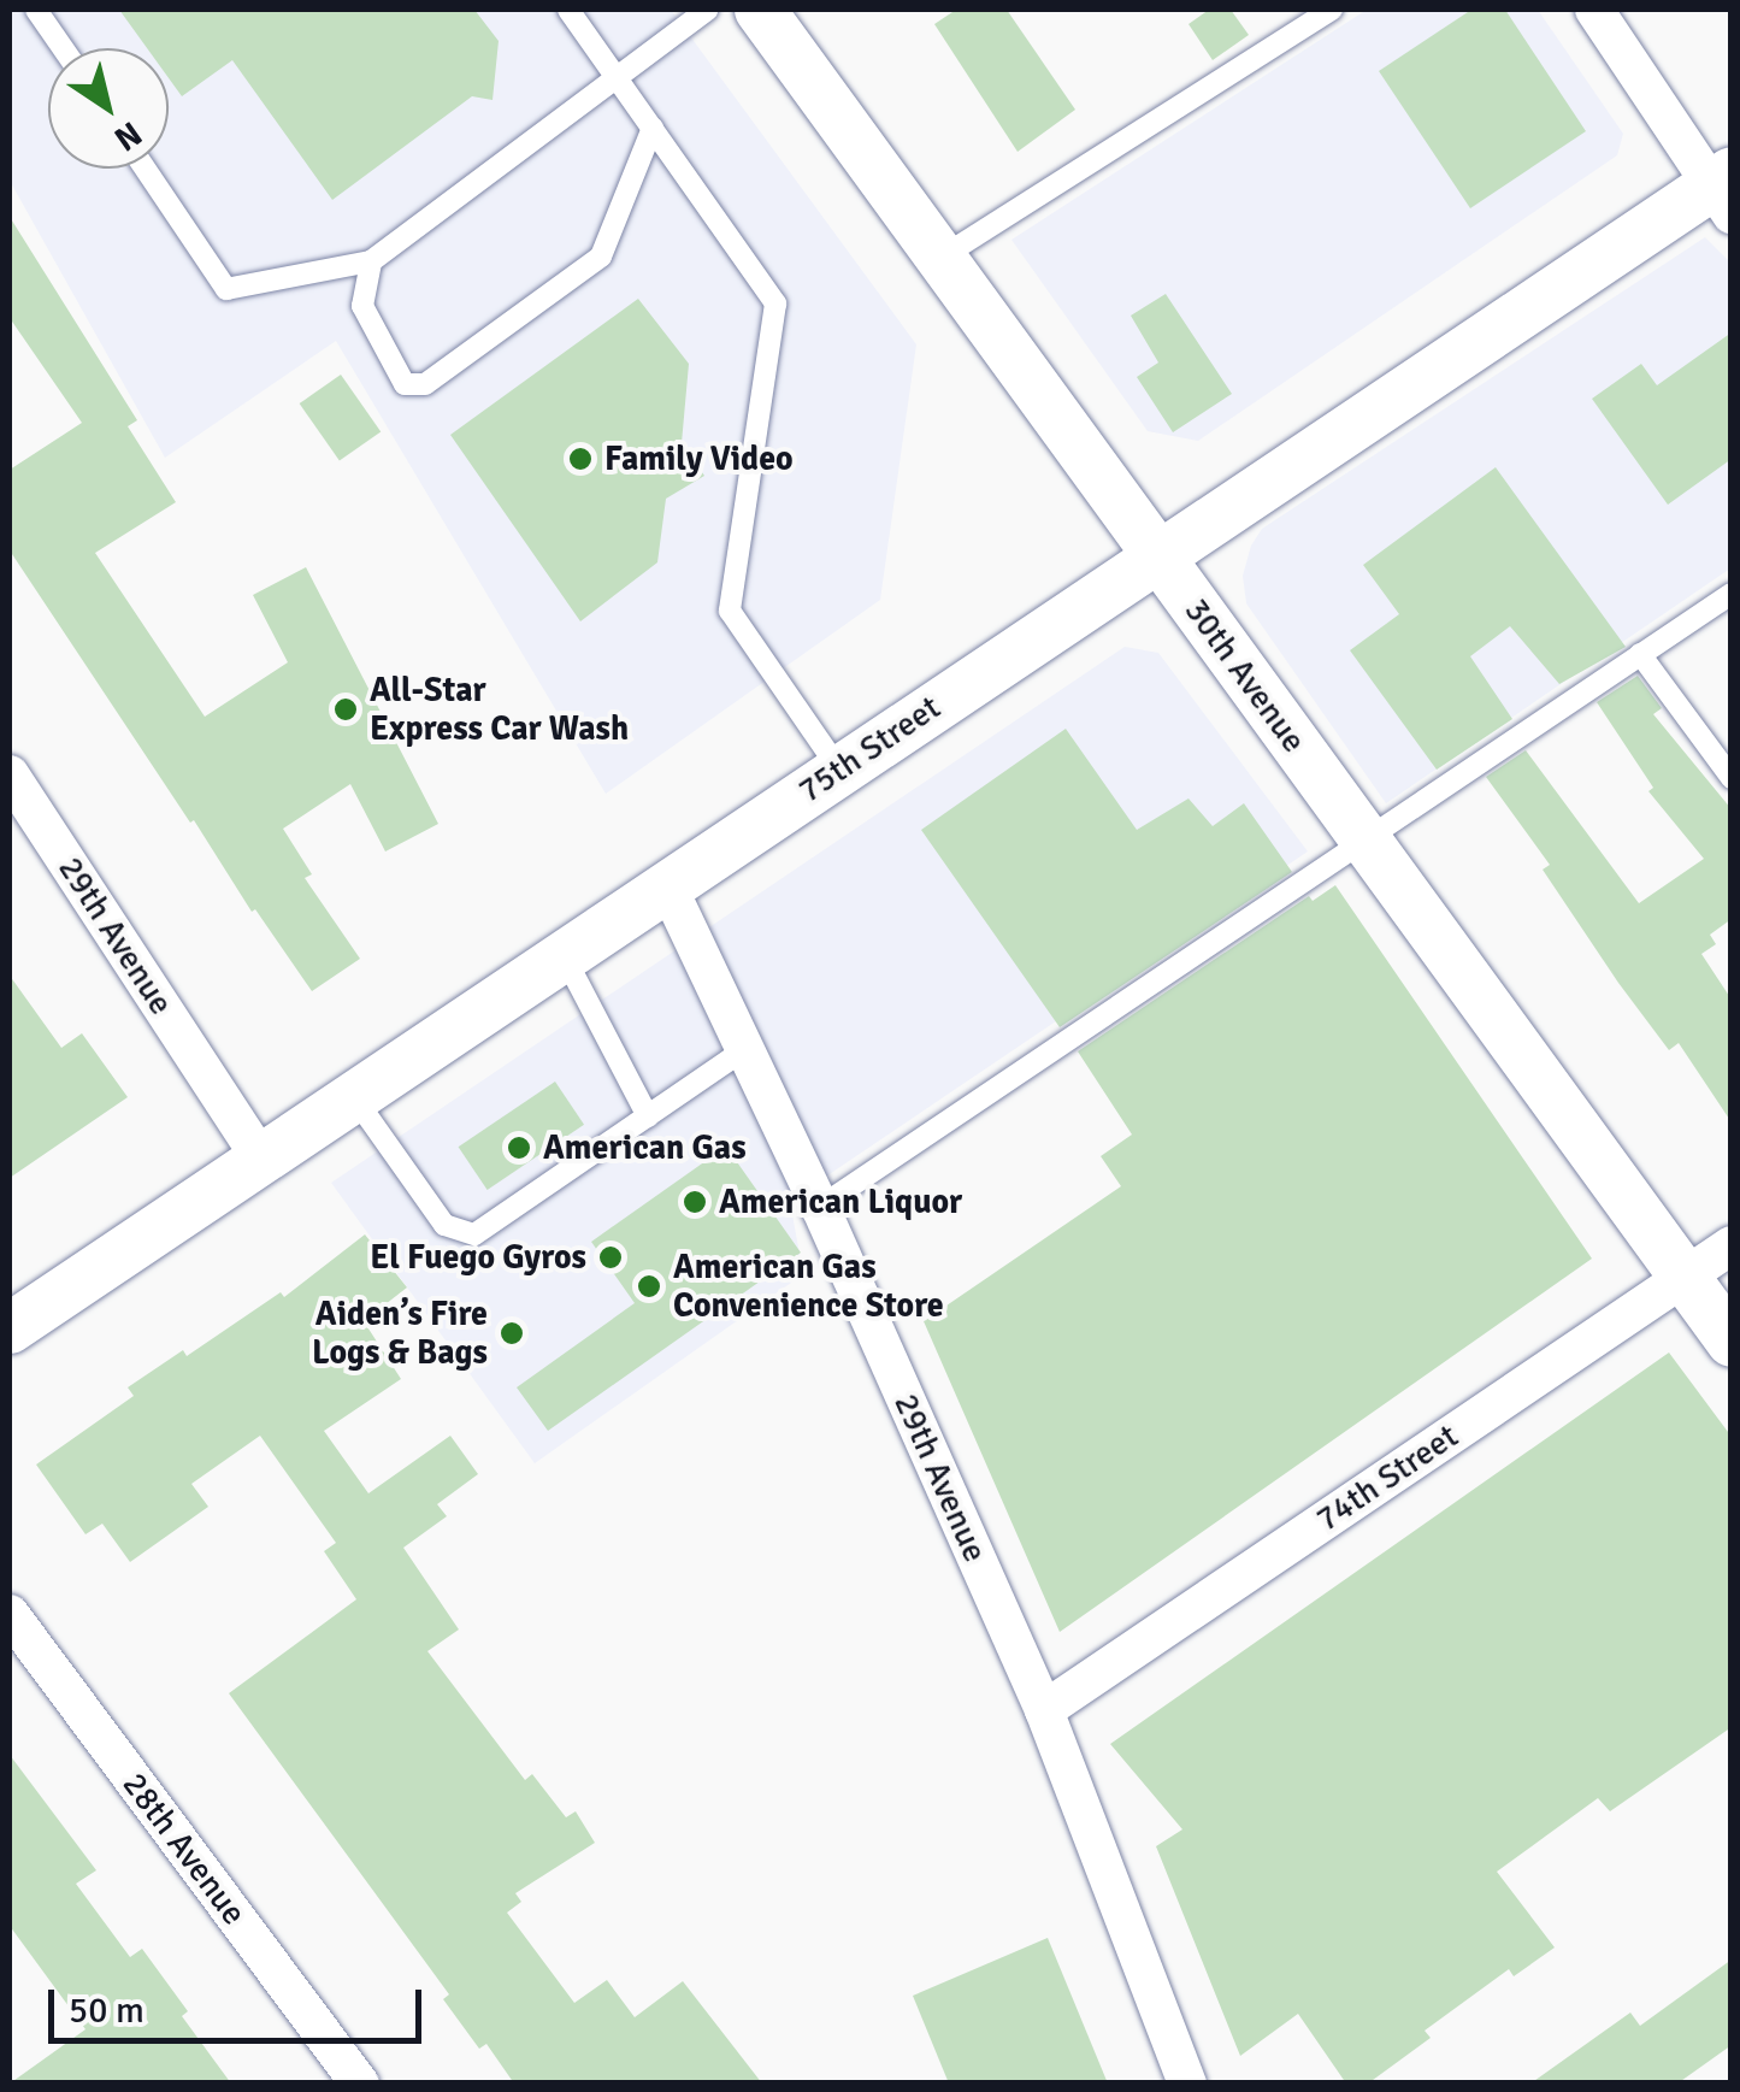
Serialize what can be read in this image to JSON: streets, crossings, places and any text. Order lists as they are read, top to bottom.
{
  "streets": {
    "street": [
      "30th Avenue",
      "75th Street",
      "29th Avenue",
      "74th Street",
      "28th Avenue"
    ]
  },
  "crossings": [
    ["30th Avenue", "75th Street"],
    ["30th Avenue", "74th Street"],
    ["75th Street", "29th Avenue"],
    ["29th Avenue", "74th Street"]
  ],
  "places": [
    "Family Video",
    "All-Star Express Car Wash",
    "American Gas",
    "American Liquor",
    "El Fuego Gyros",
    "American Gas Convenience Store",
    "Aiden’s Fire Logs & Bags"
  ],
  "scale_bar": "50 m",
  "north": "bottom right"
}
